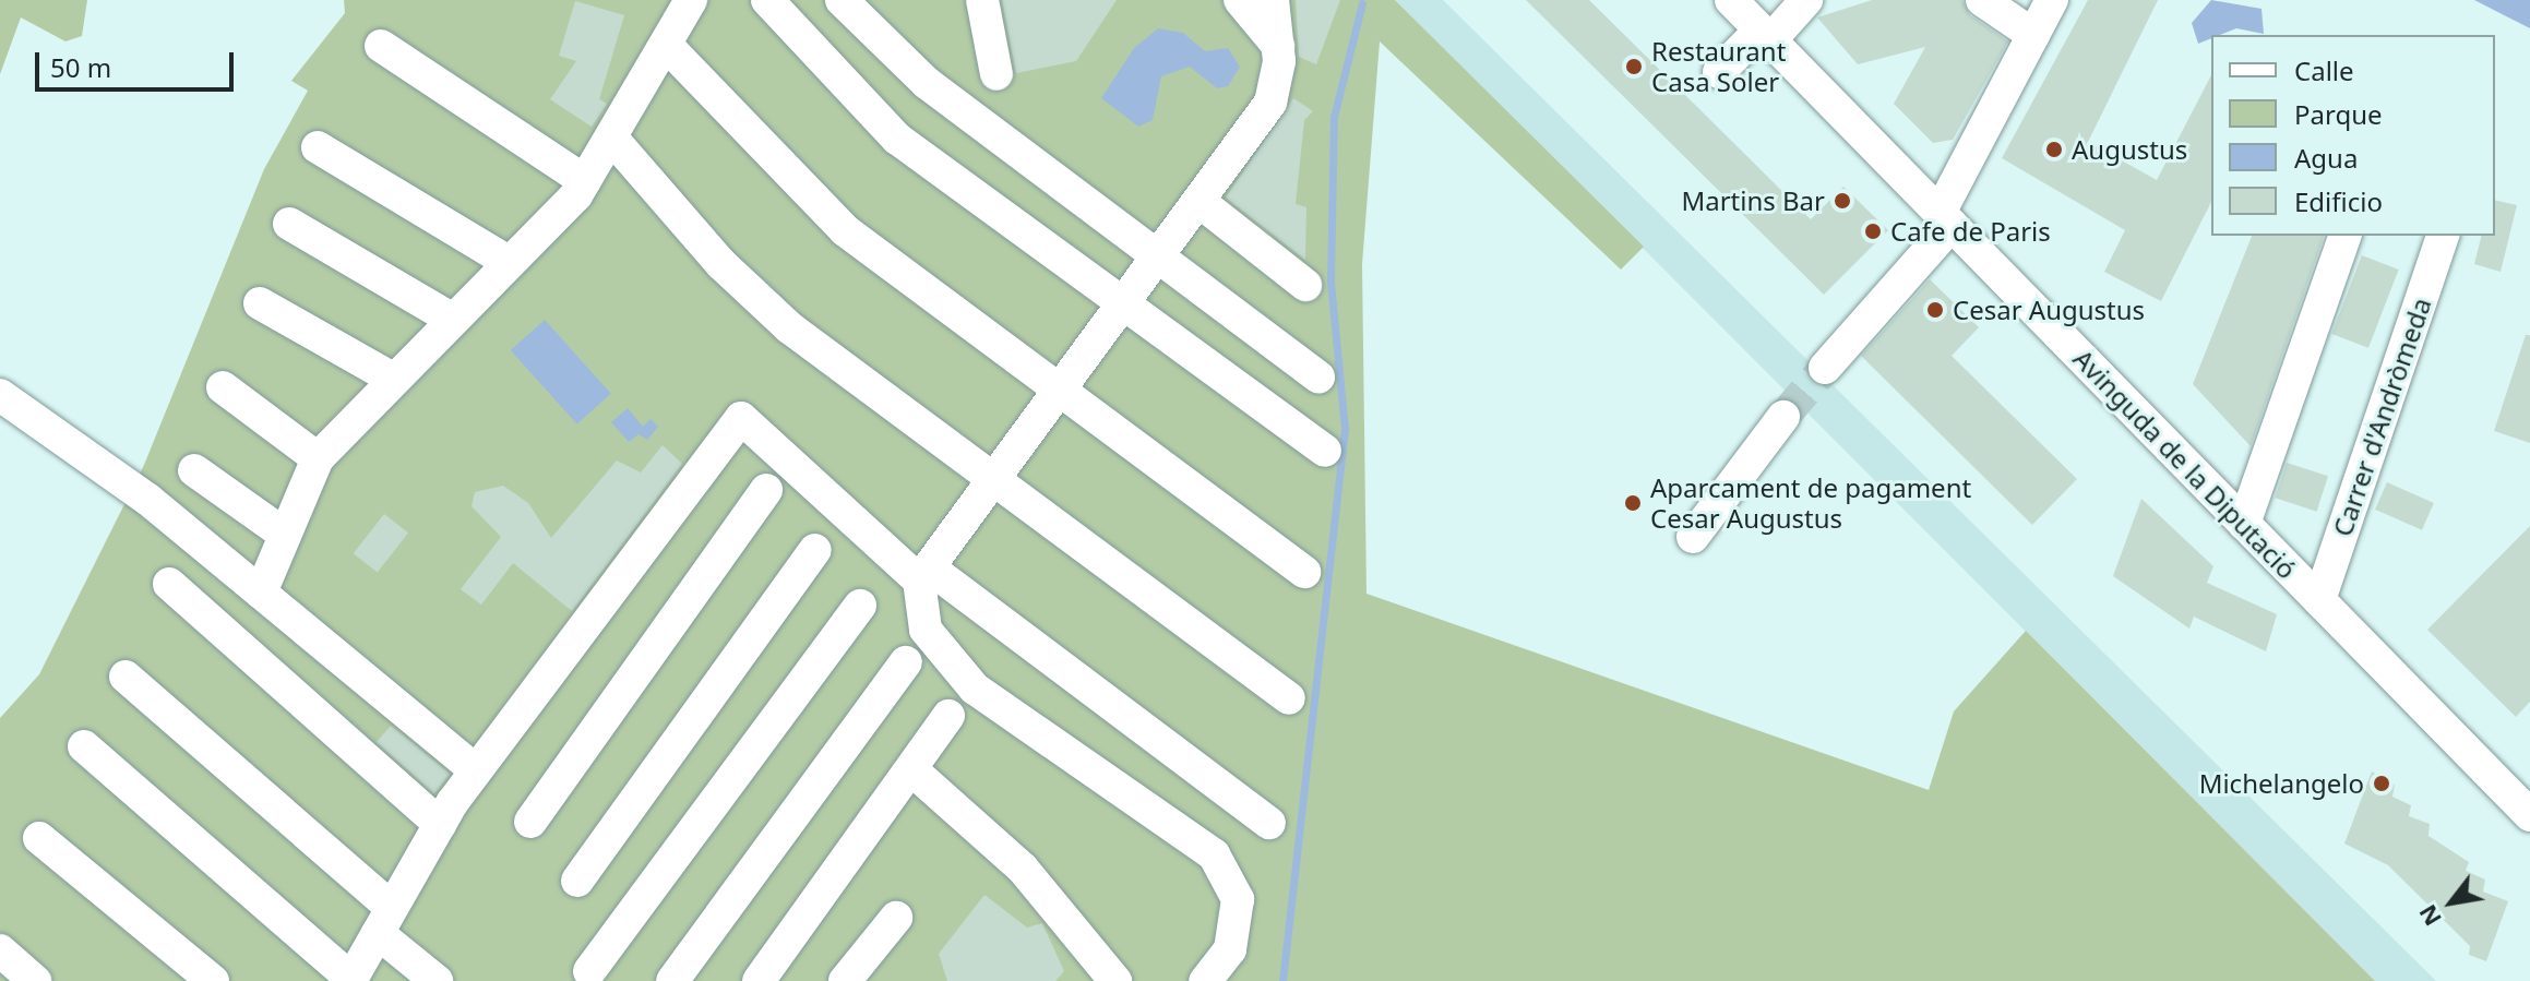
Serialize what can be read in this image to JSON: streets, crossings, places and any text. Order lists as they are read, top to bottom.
{
  "streets": {
    "street": ["Carrer d'Andròmeda", "Avinguda de la Diputació"]
  },
  "crossings": [
    ["Carrer d'Andròmeda", "Avinguda de la Diputació"]
  ],
  "places": [
    "Restaurant Casa Soler",
    "Augustus",
    "Martins Bar",
    "Cafe de Paris",
    "Cesar Augustus",
    "Aparcament de pagament Cesar Augustus",
    "Michelangelo"
  ],
  "legend": [
    "Calle",
    "Parque",
    "Agua",
    "Edificio"
  ],
  "scale_bar": "50 m",
  "north": "bottom left"
}
